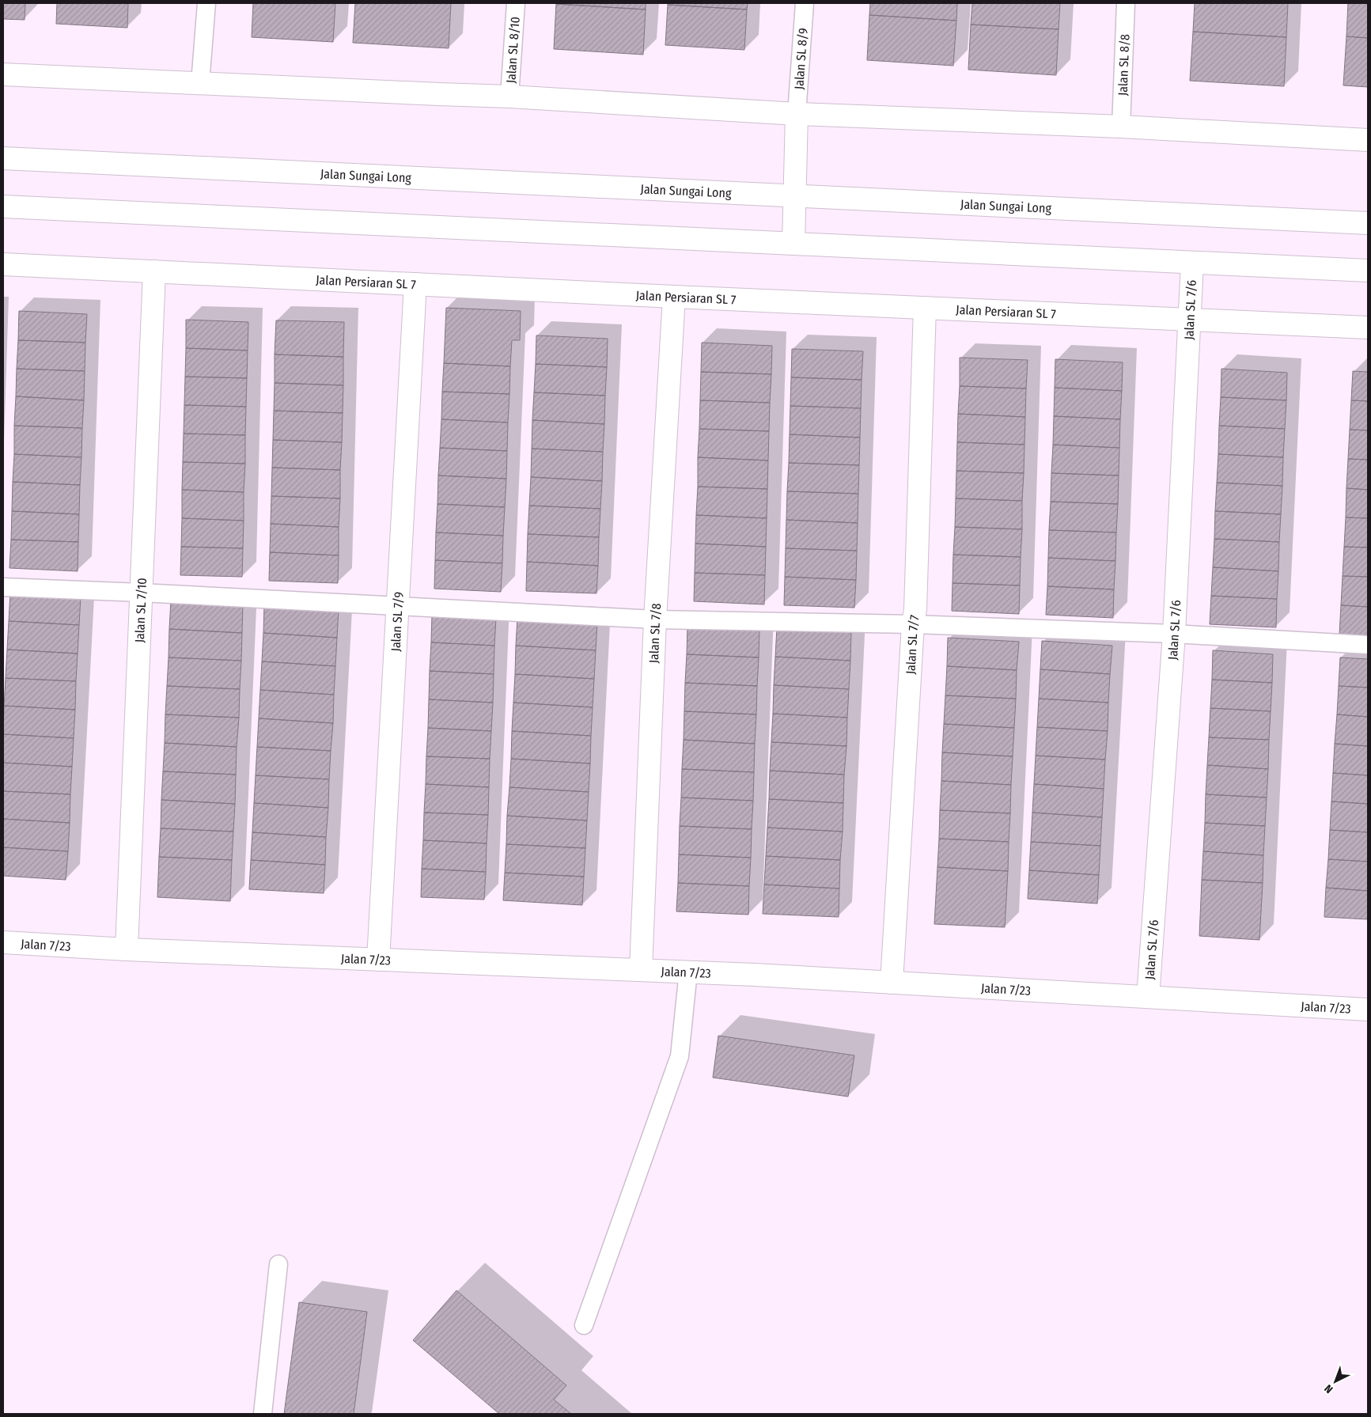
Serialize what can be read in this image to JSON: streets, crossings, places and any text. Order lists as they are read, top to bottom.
{
  "streets": {
    "street": [
      "Jalan Sungai Long",
      "Jalan Persiaran SL 7",
      "Jalan SL 7/6",
      "Jalan SL 7/10",
      "Jalan SL 7/9",
      "Jalan SL 7/8",
      "Jalan SL 7/7",
      "Jalan 7/23"
    ],
    "lane": ["Jalan SL 8/10", "Jalan SL 8/9", "Jalan SL 8/8"]
  },
  "crossings": [
    ["Jalan Persiaran SL 7", "Jalan SL 7/6"],
    ["Jalan Persiaran SL 7", "Jalan SL 7/10"],
    ["Jalan Persiaran SL 7", "Jalan SL 7/9"],
    ["Jalan Persiaran SL 7", "Jalan SL 7/8"],
    ["Jalan Persiaran SL 7", "Jalan SL 7/7"],
    ["Jalan SL 7/6", "Jalan 7/23"],
    ["Jalan SL 7/10", "Jalan 7/23"],
    ["Jalan SL 7/9", "Jalan 7/23"],
    ["Jalan SL 7/8", "Jalan 7/23"],
    ["Jalan SL 7/7", "Jalan 7/23"]
  ],
  "north": "bottom left"
}
